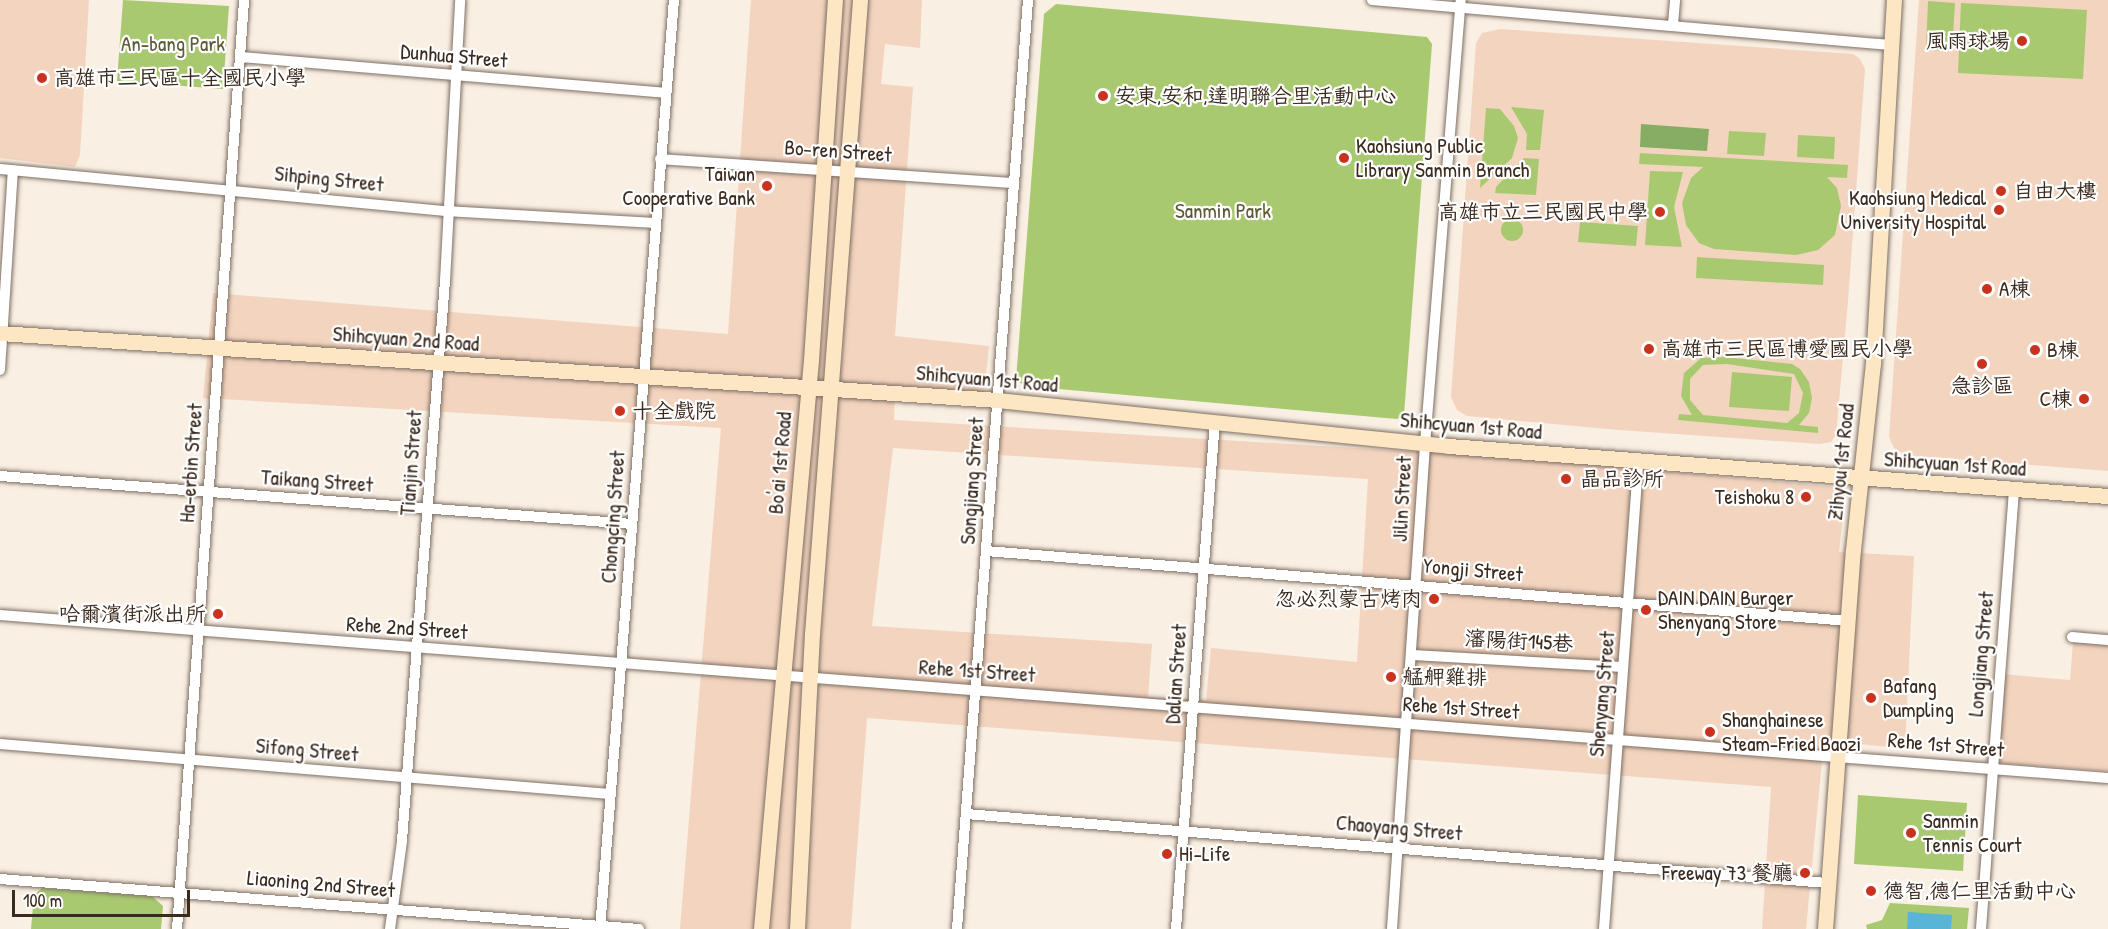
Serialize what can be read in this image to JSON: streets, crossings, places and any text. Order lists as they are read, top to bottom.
{
  "streets": {
    "street": [
      "Dunhua Street",
      "Bo-ren Street",
      "Sihping Street",
      "Shihcyuan 2nd Road",
      "Shihcyuan 1st Road",
      "Zihyou 1st Road",
      "Ha-erbin Street",
      "Tianjin Street",
      "Bo'ai 1st Road",
      "Taikang Street",
      "Songjiang Street",
      "Jilin Street",
      "Chongcing Street",
      "Yongji Street",
      "Rehe 2nd Street",
      "瀋陽街145巷",
      "Longjiang Street",
      "Rehe 1st Street",
      "Dalian Street",
      "Shenyang Street",
      "Sifong Street",
      "Chaoyang Street",
      "Liaoning 2nd Street"
    ]
  },
  "crossings": [
    ["Dunhua Street", "Ha-erbin Street"],
    ["Dunhua Street", "Tianjin Street"],
    ["Dunhua Street", "Chongcing Street"],
    ["Bo-ren Street", "Bo'ai 1st Road"],
    ["Bo-ren Street", "Songjiang Street"],
    ["Bo-ren Street", "Chongcing Street"],
    ["Sihping Street", "Ha-erbin Street"],
    ["Sihping Street", "Tianjin Street"],
    ["Sihping Street", "Chongcing Street"],
    ["Shihcyuan 2nd Road", "Shihcyuan 1st Road"],
    ["Shihcyuan 2nd Road", "Ha-erbin Street"],
    ["Shihcyuan 2nd Road", "Tianjin Street"],
    ["Shihcyuan 2nd Road", "Bo'ai 1st Road"],
    ["Shihcyuan 2nd Road", "Chongcing Street"],
    ["Shihcyuan 1st Road", "Zihyou 1st Road"],
    ["Shihcyuan 1st Road", "Bo'ai 1st Road"],
    ["Shihcyuan 1st Road", "Songjiang Street"],
    ["Shihcyuan 1st Road", "Jilin Street"],
    ["Shihcyuan 1st Road", "Longjiang Street"],
    ["Shihcyuan 1st Road", "Dalian Street"],
    ["Shihcyuan 1st Road", "Shenyang Street"],
    ["Zihyou 1st Road", "Yongji Street"],
    ["Zihyou 1st Road", "Rehe 1st Street"],
    ["Zihyou 1st Road", "Chaoyang Street"],
    ["Ha-erbin Street", "Taikang Street"],
    ["Ha-erbin Street", "Rehe 2nd Street"],
    ["Ha-erbin Street", "Sifong Street"],
    ["Ha-erbin Street", "Liaoning 2nd Street"],
    ["Tianjin Street", "Taikang Street"],
    ["Tianjin Street", "Rehe 2nd Street"],
    ["Tianjin Street", "Sifong Street"],
    ["Tianjin Street", "Liaoning 2nd Street"],
    ["Bo'ai 1st Road", "Rehe 2nd Street"],
    ["Taikang Street", "Chongcing Street"],
    ["Songjiang Street", "Yongji Street"],
    ["Songjiang Street", "Rehe 1st Street"],
    ["Songjiang Street", "Chaoyang Street"],
    ["Jilin Street", "Yongji Street"],
    ["Jilin Street", "瀋陽街145巷"],
    ["Jilin Street", "Rehe 1st Street"],
    ["Jilin Street", "Chaoyang Street"],
    ["Chongcing Street", "Rehe 2nd Street"],
    ["Chongcing Street", "Sifong Street"],
    ["Chongcing Street", "Liaoning 2nd Street"],
    ["Yongji Street", "Dalian Street"],
    ["Yongji Street", "Shenyang Street"],
    ["Rehe 2nd Street", "Rehe 1st Street"],
    ["瀋陽街145巷", "Shenyang Street"],
    ["Longjiang Street", "Rehe 1st Street"],
    ["Rehe 1st Street", "Dalian Street"],
    ["Rehe 1st Street", "Shenyang Street"],
    ["Dalian Street", "Chaoyang Street"],
    ["Shenyang Street", "Chaoyang Street"]
  ],
  "parks": ["An-bang Park", "Sanmin Park"],
  "places": [
    "風雨球場",
    "高雄市三民區十全國民小學",
    "安東,安和,達明聯合里活動中心",
    "Kaohsiung Public Library Sanmin Branch",
    "Taiwan Cooperative Bank",
    "自由大樓",
    "Kaohsiung Medical University Hospital",
    "高雄市立三民國民中學",
    "A棟",
    "高雄市三民區博愛國民小學",
    "B棟",
    "急診區",
    "C棟",
    "十全戲院",
    "晶品診所",
    "Teishoku 8",
    "忽必烈蒙古烤肉",
    "DAIN DAIN Burger Shenyang Store",
    "哈爾濱街派出所",
    "艋舺雞排",
    "Bafang Dumpling",
    "Shanghainese Steam-Fried Baozi",
    "Sanmin Tennis Court",
    "Hi-Life",
    "Freeway 73 餐廳",
    "德智,德仁里活動中心"
  ],
  "scale_bar": "100 m"
}
